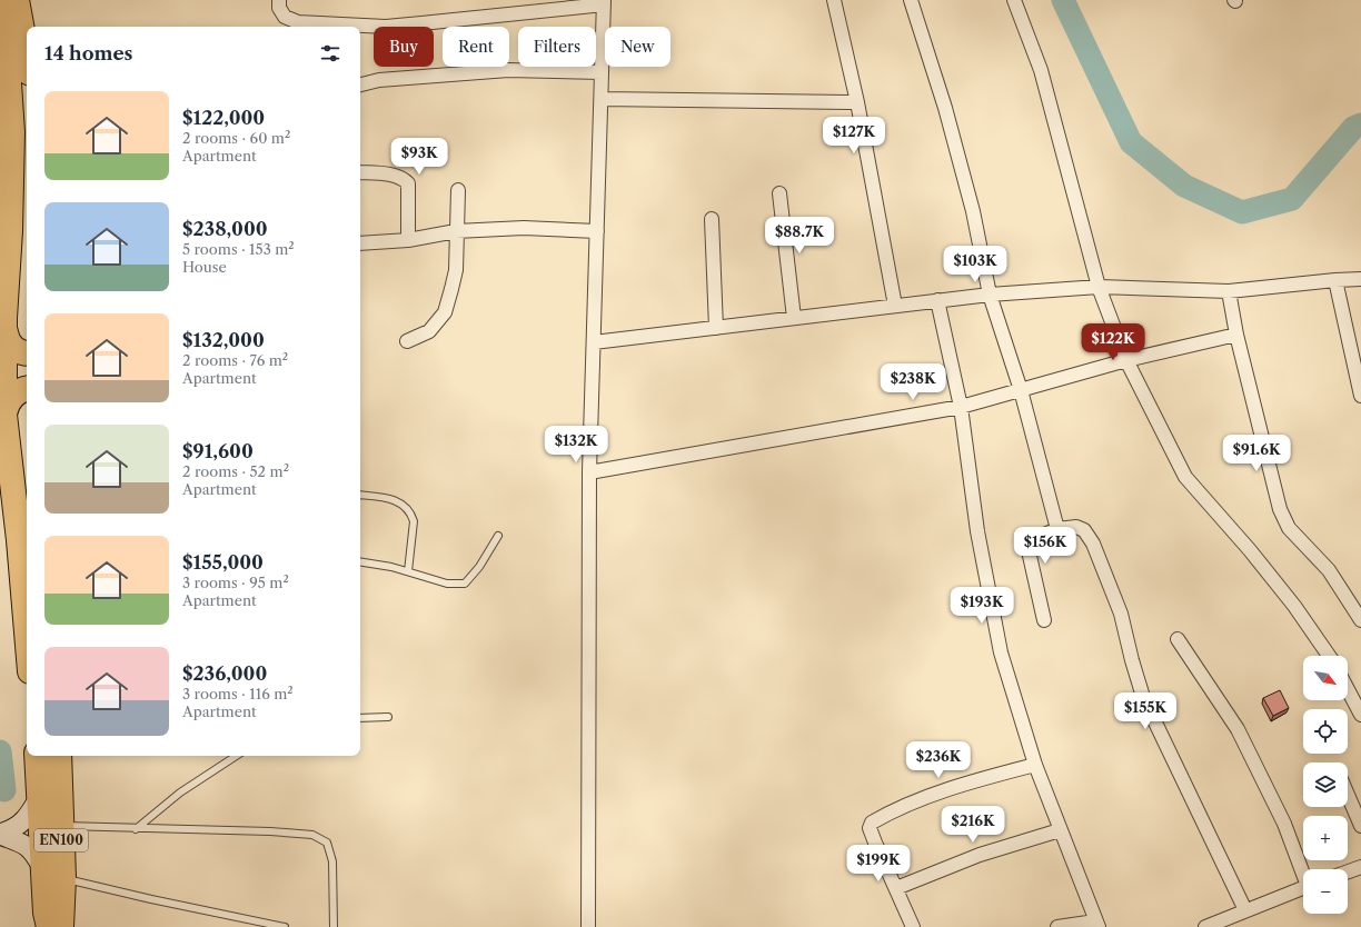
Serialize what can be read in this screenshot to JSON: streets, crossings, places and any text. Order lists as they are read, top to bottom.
{
  "streets": {
    "highway": ["EN100"]
  },
  "north": "bottom right",
  "page": {
    "chip": [
      "Buy",
      "Rent",
      "Filters",
      "New"
    ],
    "heading": "14 homes",
    "list": [
      {
        "name": "$122,000",
        "note": "2 rooms · 60 m² · Apartment"
      },
      {
        "name": "$238,000",
        "note": "5 rooms · 153 m² · House"
      },
      {
        "name": "$132,000",
        "note": "2 rooms · 76 m² · Apartment"
      },
      {
        "name": "$91,600",
        "note": "2 rooms · 52 m² · Apartment"
      },
      {
        "name": "$155,000",
        "note": "3 rooms · 95 m² · Apartment"
      },
      {
        "name": "$236,000",
        "note": "3 rooms · 116 m² · Apartment"
      }
    ],
    "price": [
      "$127K",
      "$93K",
      "$88.7K",
      "$103K",
      "$122K",
      "$238K",
      "$132K",
      "$91.6K",
      "$156K",
      "$193K",
      "$155K",
      "$236K",
      "$216K",
      "$199K"
    ],
    "map_buttons": ["+", "−"]
  }
}
